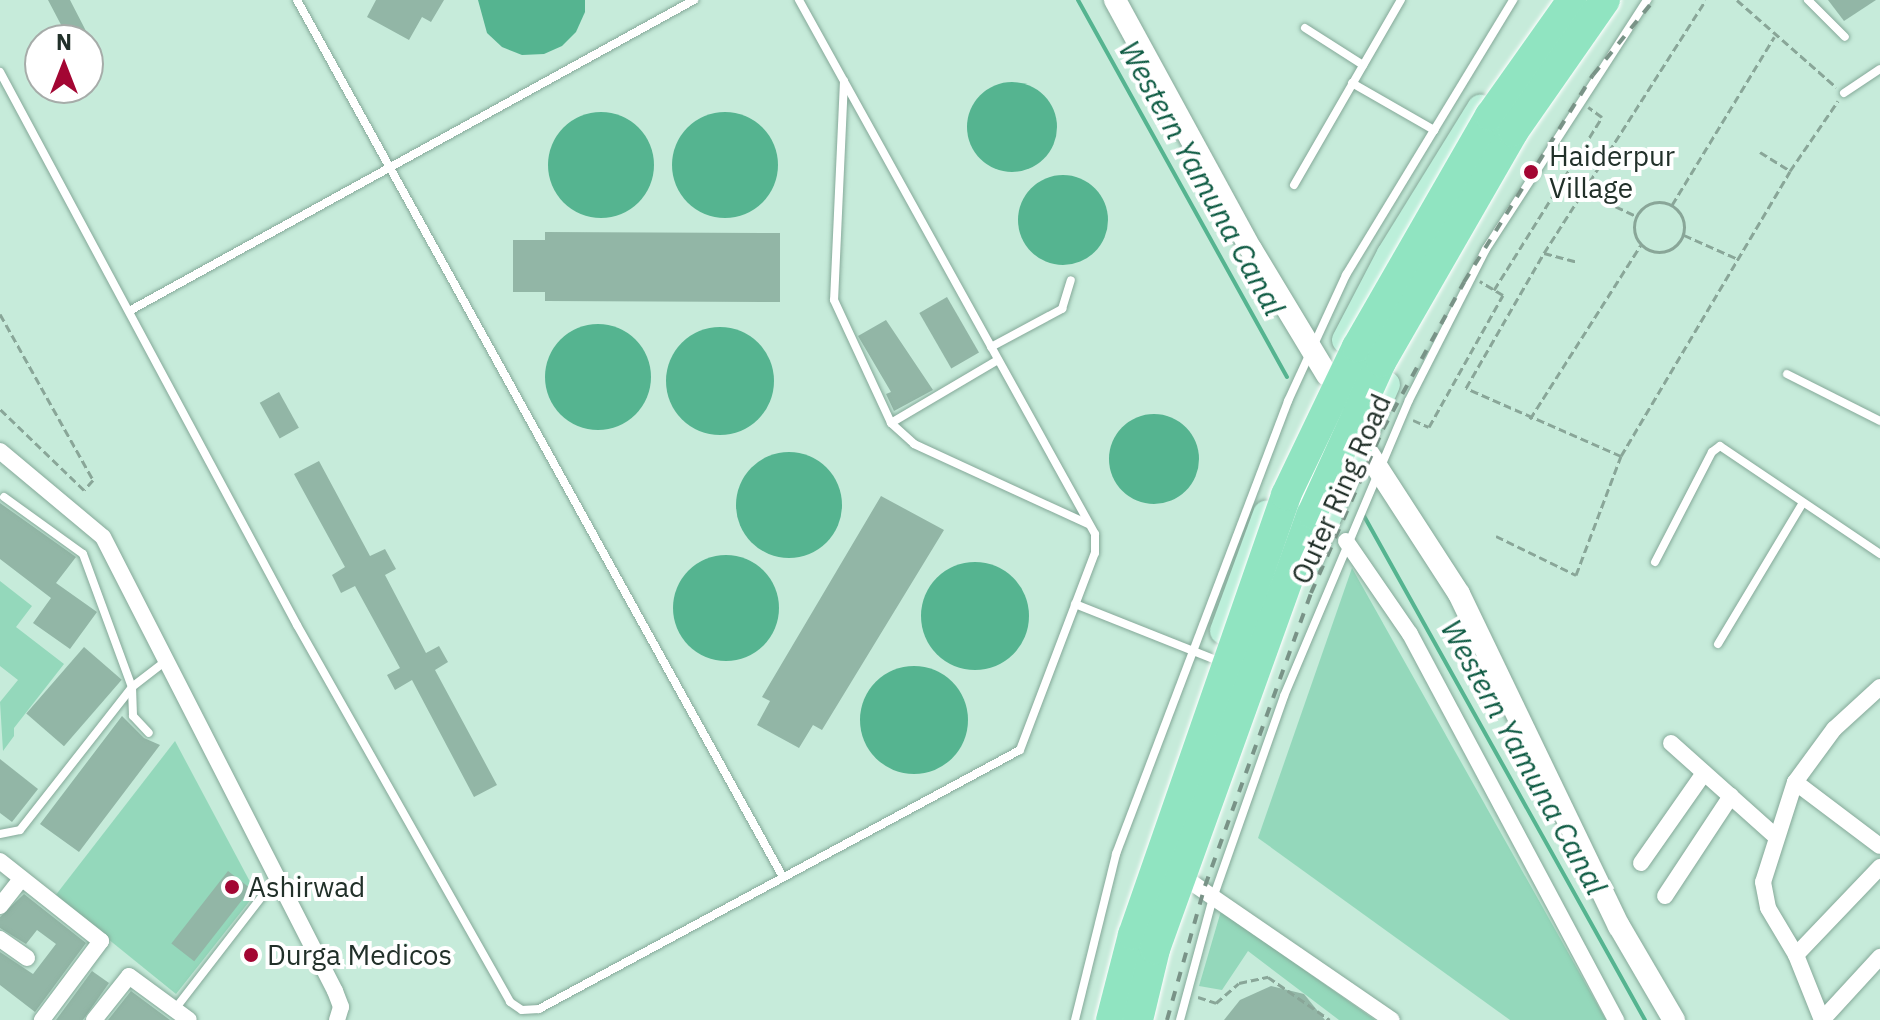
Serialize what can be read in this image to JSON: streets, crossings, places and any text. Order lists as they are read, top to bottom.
{
  "streets": {
    "highway": ["Outer Ring Road"]
  },
  "water": ["Western Yamuna Canal"],
  "places": ["Haiderpur Village", "Ashirwad", "Durga Medicos"],
  "north": "top"
}
